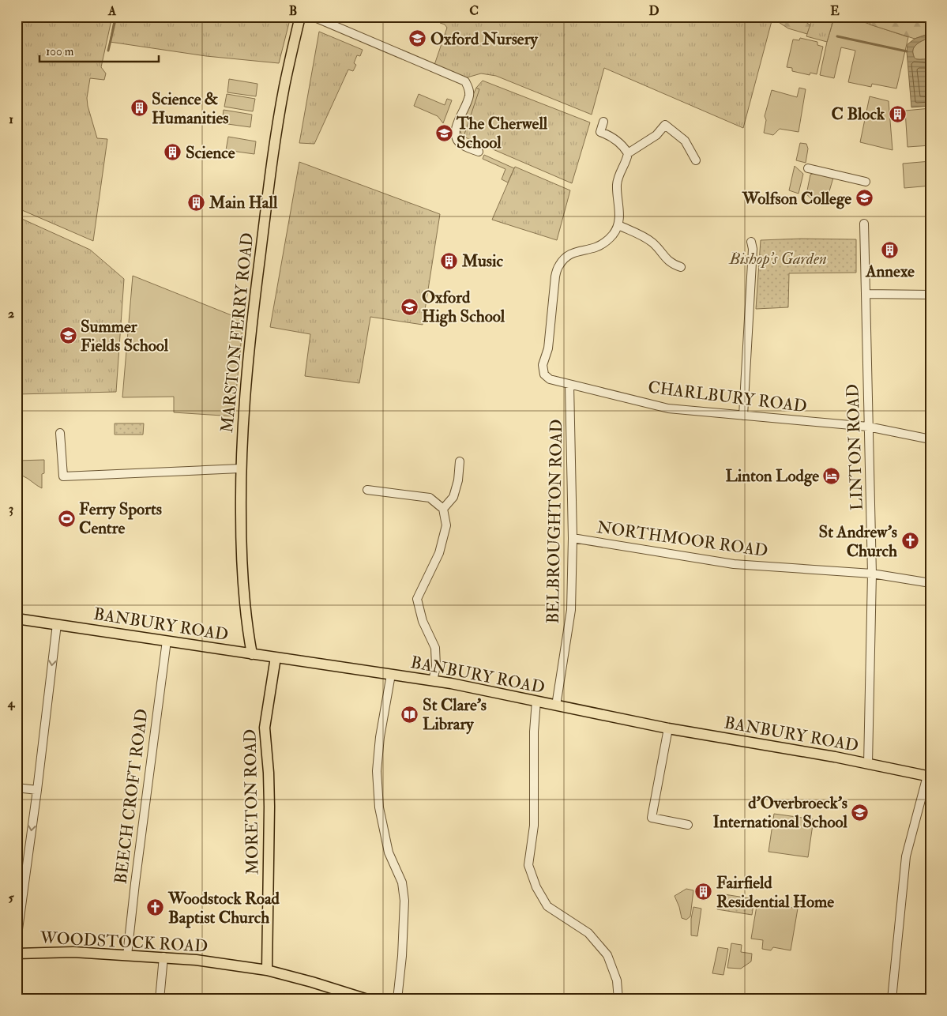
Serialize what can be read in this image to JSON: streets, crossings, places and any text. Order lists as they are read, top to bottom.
{
  "streets": {
    "main road": [
      "MARSTON FERRY ROAD",
      "BANBURY ROAD",
      "MORETON ROAD",
      "WOODSTOCK ROAD"
    ],
    "street": [
      "CHARLBURY ROAD",
      "LINTON ROAD",
      "BELBROUGHTON ROAD",
      "NORTHMOOR ROAD",
      "BEECH CROFT ROAD"
    ]
  },
  "crossings": [
    ["MARSTON FERRY ROAD", "BANBURY ROAD"],
    ["CHARLBURY ROAD", "LINTON ROAD"],
    ["CHARLBURY ROAD", "BELBROUGHTON ROAD"],
    ["LINTON ROAD", "NORTHMOOR ROAD"],
    ["LINTON ROAD", "BANBURY ROAD"],
    ["BELBROUGHTON ROAD", "NORTHMOOR ROAD"],
    ["BELBROUGHTON ROAD", "BANBURY ROAD"],
    ["BANBURY ROAD", "BEECH CROFT ROAD"],
    ["BANBURY ROAD", "MORETON ROAD"],
    ["BEECH CROFT ROAD", "WOODSTOCK ROAD"],
    ["MORETON ROAD", "WOODSTOCK ROAD"]
  ],
  "parks": ["Bishop's Garden"],
  "places": {
    "school or university": [
      "Oxford Nursery",
      "The Cherwell School",
      "Wolfson College",
      "Oxford High School",
      "Summer Fields School",
      "d'Overbroeck's International School"
    ],
    "building": [
      "Science & Humanities",
      "C Block",
      "Science",
      "Main Hall",
      "Annexe",
      "Music",
      "Fairfield Residential Home"
    ],
    "hotel": ["Linton Lodge"],
    "sports": ["Ferry Sports Centre"],
    "church": ["St Andrew's Church", "Woodstock Road Baptist Church"],
    "library": ["St Clare's Library"]
  },
  "scale_bar": "100 m",
  "grid": {
    "columns": [
      "A",
      "B",
      "C",
      "D",
      "E"
    ],
    "rows": [
      "1",
      "2",
      "3",
      "4",
      "5"
    ]
  }
}
